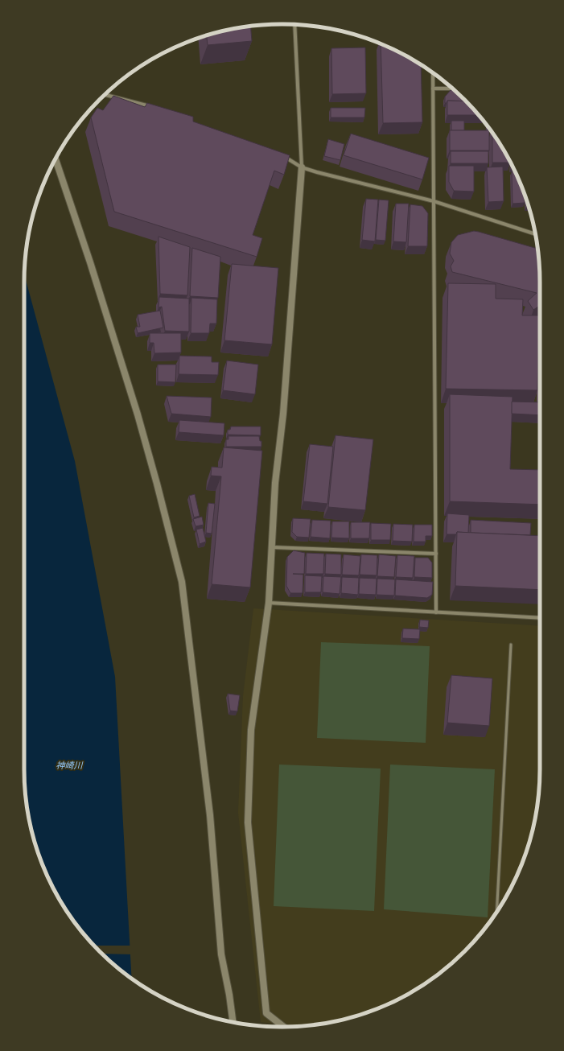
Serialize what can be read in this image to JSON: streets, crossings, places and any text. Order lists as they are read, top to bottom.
{
  "water": ["神崎川"]
}
